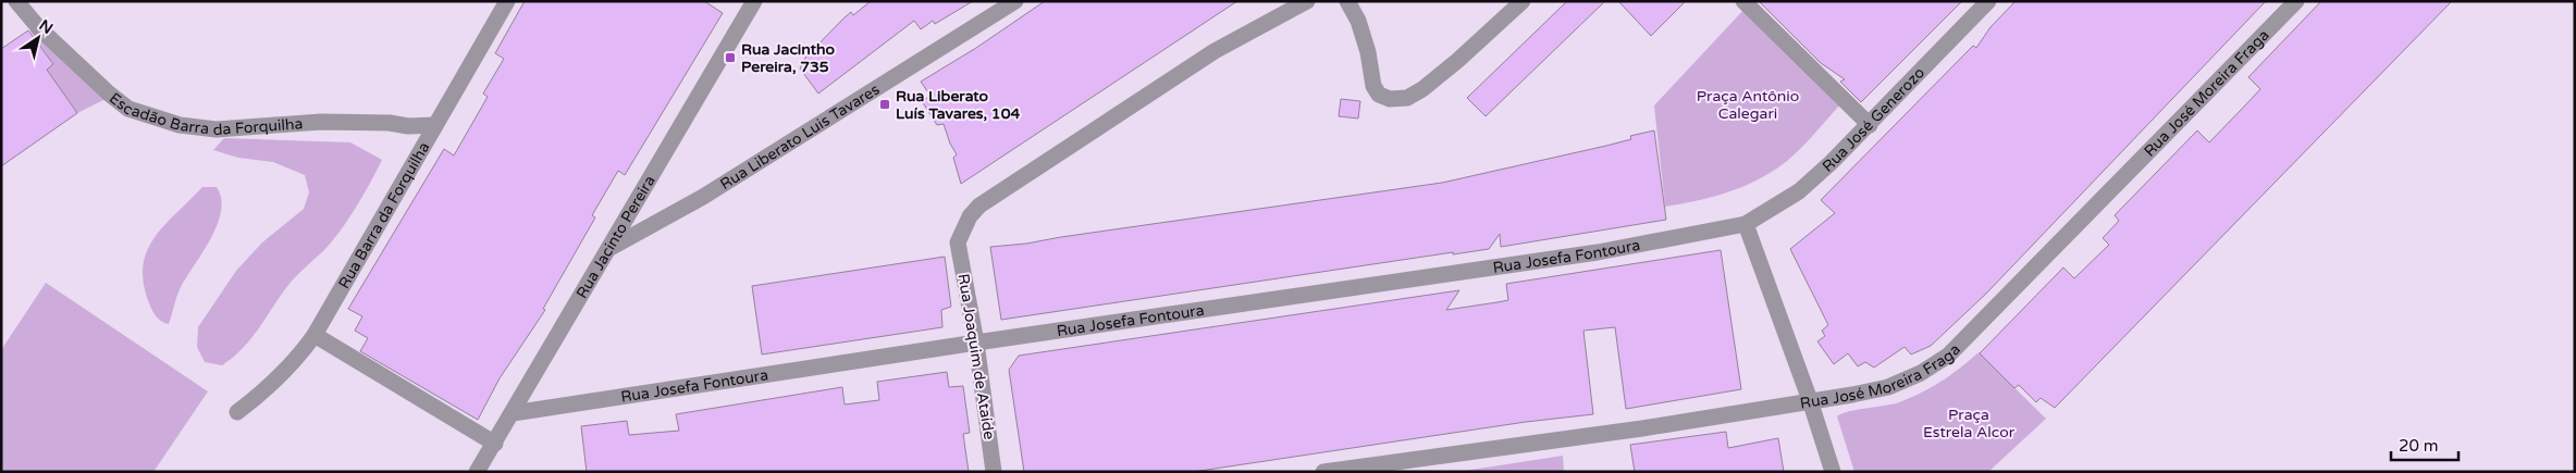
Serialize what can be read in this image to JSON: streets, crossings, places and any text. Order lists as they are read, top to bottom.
{
  "streets": {
    "street": [
      "Rua José Moreira Fraga",
      "Escadão Barra da Forquilha",
      "Rua José Generozo",
      "Rua Liberato Luis Tavares",
      "Rua Barra da Forquilha",
      "Rua Jacinto Pereira",
      "Rua Josefa Fontoura",
      "Rua Joaquim de Ataíde"
    ]
  },
  "crossings": [
    ["Escadão Barra da Forquilha", "Rua Barra da Forquilha"],
    ["Rua José Generozo", "Rua Josefa Fontoura"],
    ["Rua Liberato Luis Tavares", "Rua Jacinto Pereira"],
    ["Rua Jacinto Pereira", "Rua Josefa Fontoura"],
    ["Rua Josefa Fontoura", "Rua Joaquim de Ataíde"]
  ],
  "parks": ["Praça Antônio Calegari", "Praça Estrela Alcor"],
  "places": {
    "transit": ["Rua Jacintho Pereira, 735", "Rua Liberato Luís Tavares, 104"]
  },
  "scale_bar": "20 m",
  "north": "top right"
}
